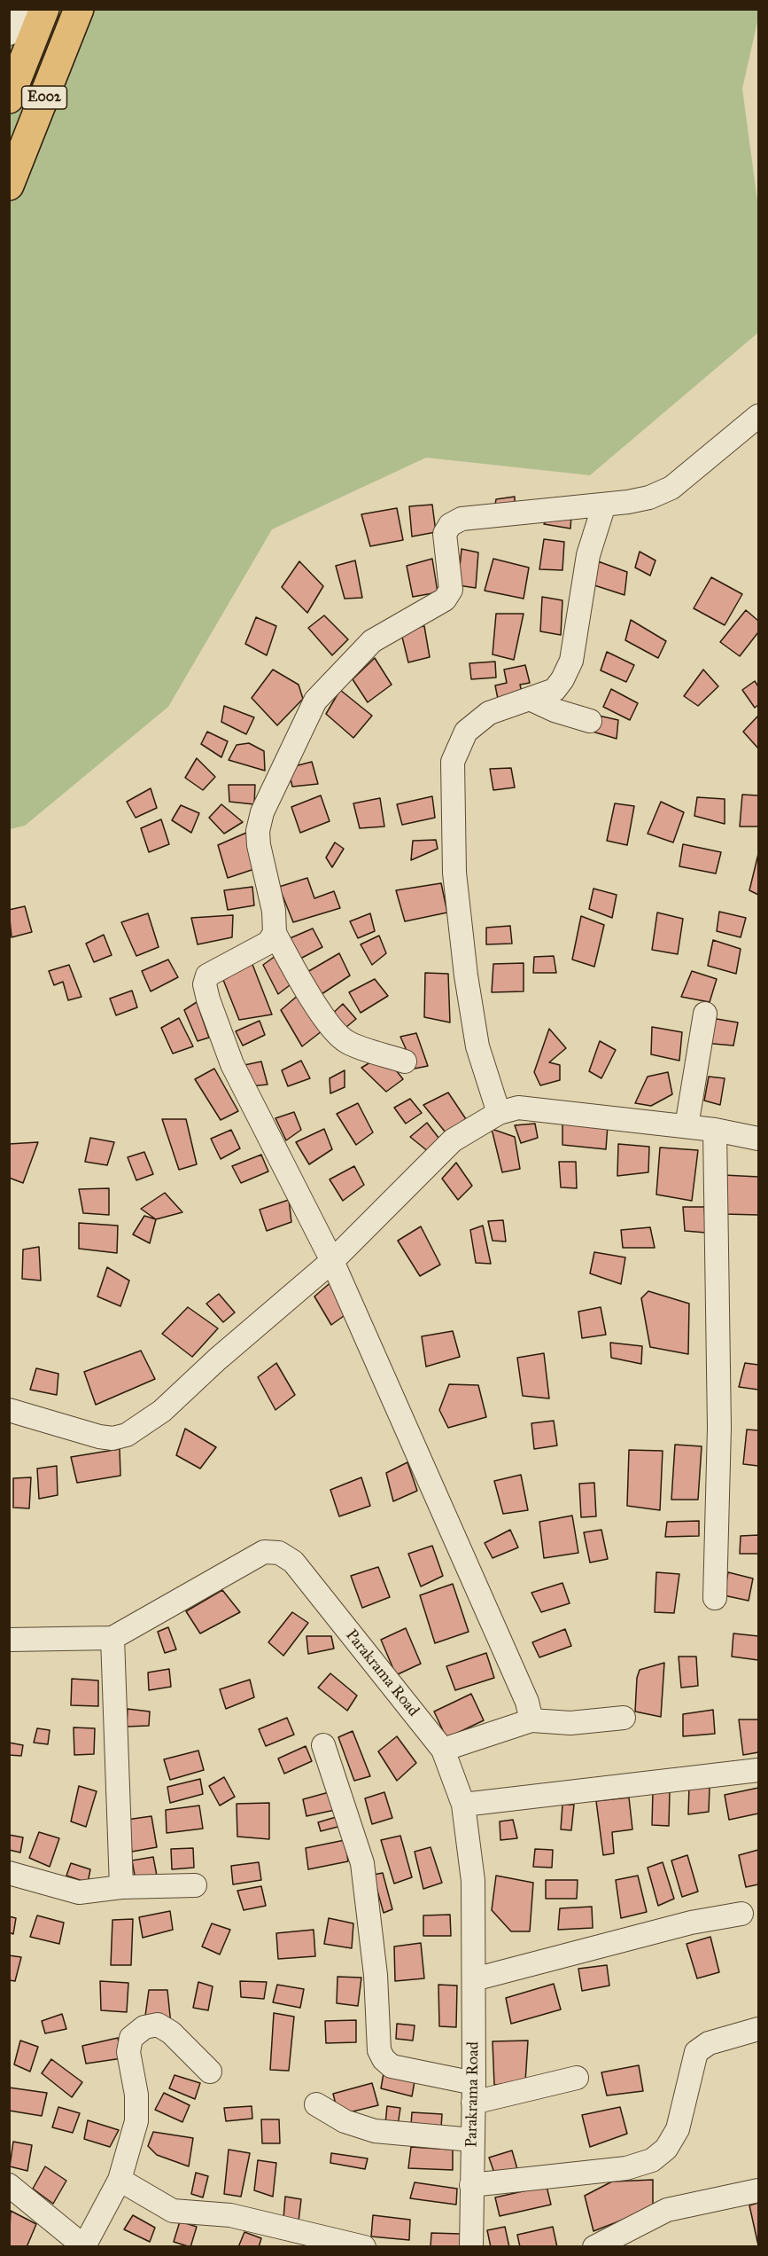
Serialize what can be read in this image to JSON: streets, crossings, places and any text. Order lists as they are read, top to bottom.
{
  "streets": {
    "highway": ["E002"],
    "street": ["Parakrama Road"]
  }
}
